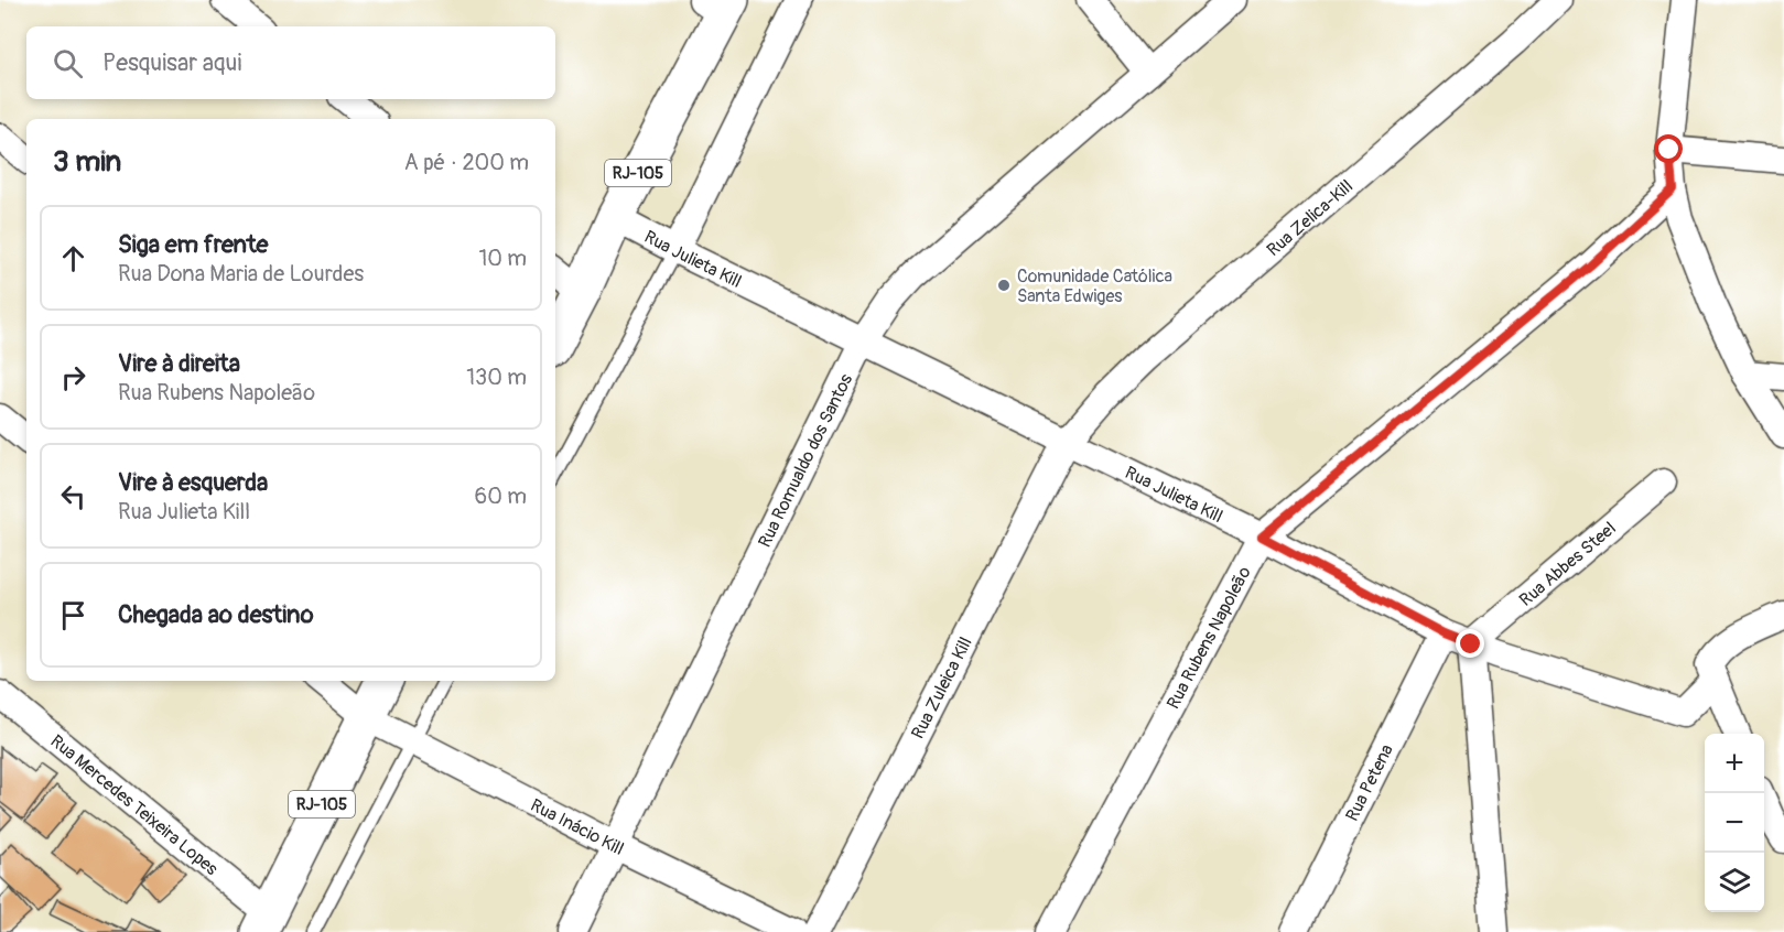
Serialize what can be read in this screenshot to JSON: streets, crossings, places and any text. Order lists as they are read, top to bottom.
{
  "streets": {
    "main road": ["RJ-105"],
    "street": [
      "Rua Zelica-Kill",
      "Rua Julieta Kill",
      "Rua Romualdo dos Santos",
      "Rua Abbes Steel",
      "Rua Rubens Napoleão",
      "Rua Zuleica Kill",
      "Rua Petena",
      "Rua Mercedes Teixeira Lopes",
      "Rua Inácio Kill"
    ]
  },
  "crossings": [
    ["RJ-105", "Rua Julieta Kill"],
    ["RJ-105", "Rua Mercedes Teixeira Lopes"],
    ["RJ-105", "Rua Inácio Kill"],
    ["Rua Zelica-Kill", "Rua Julieta Kill"],
    ["Rua Zelica-Kill", "Rua Zuleica Kill"],
    ["Rua Julieta Kill", "Rua Romualdo dos Santos"],
    ["Rua Julieta Kill", "Rua Abbes Steel"],
    ["Rua Julieta Kill", "Rua Rubens Napoleão"],
    ["Rua Julieta Kill", "Rua Zuleica Kill"],
    ["Rua Julieta Kill", "Rua Petena"],
    ["Rua Romualdo dos Santos", "Rua Inácio Kill"]
  ],
  "places": ["Comunidade Católica Santa Edwiges"],
  "page": {
    "search": "Pesquisar aqui",
    "heading": ["3 min", "A pé · 200 m"],
    "list": [
      ["Siga em frente", "Rua Dona Maria de Lourdes", "10 m"],
      ["Vire à direita", "Rua Rubens Napoleão", "130 m"],
      ["Vire à esquerda", "Rua Julieta Kill", "60 m"],
      "Chegada ao destino"
    ],
    "map_buttons": ["+", "−"]
  }
}
